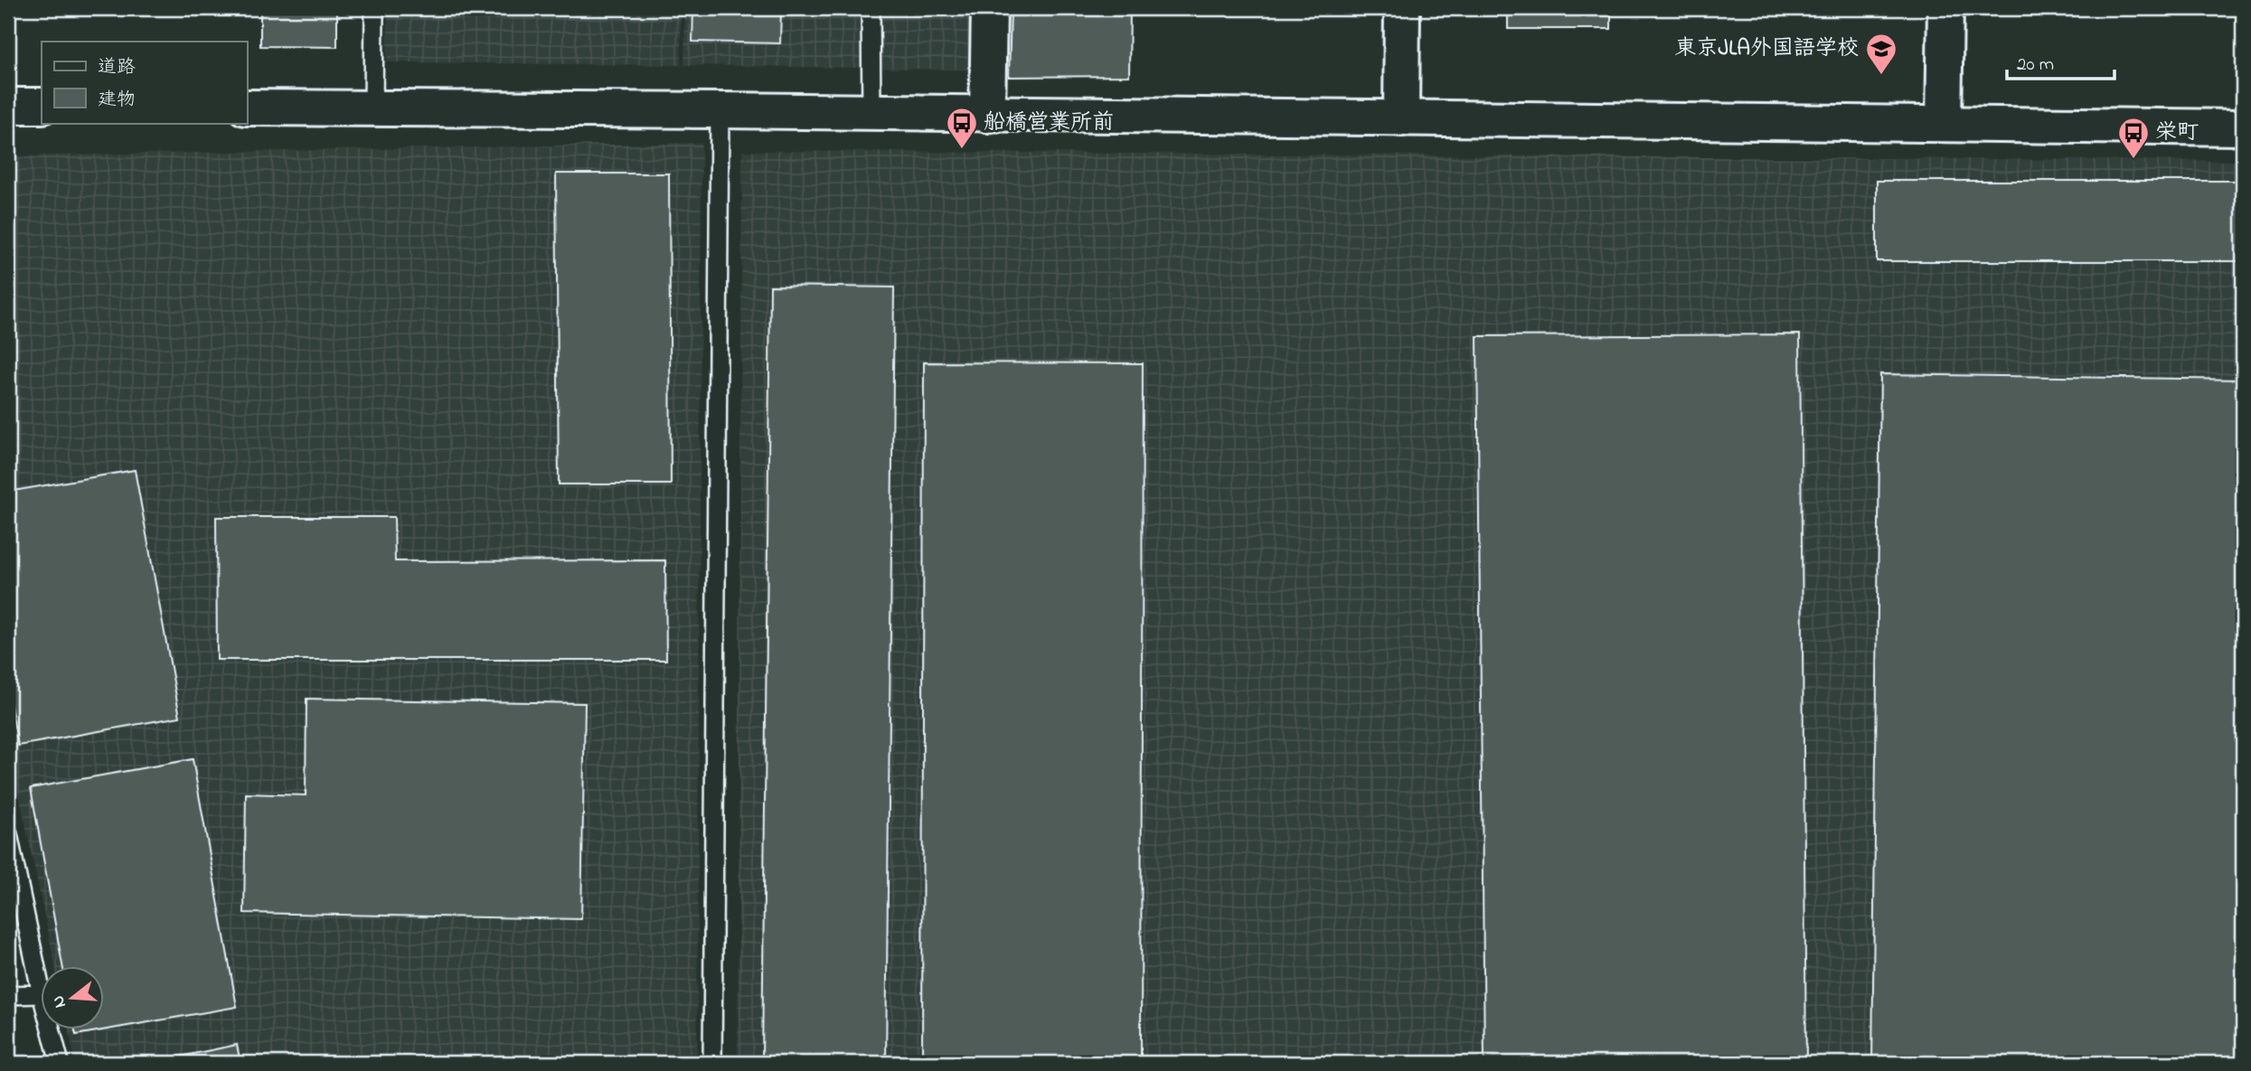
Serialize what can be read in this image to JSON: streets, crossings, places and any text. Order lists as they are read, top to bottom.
{
  "places": {
    "school or university": ["東京JLA外国語学校"],
    "bus stop": ["船橋営業所前", "栄町"]
  },
  "legend": ["道路", "建物"],
  "scale_bar": "20 m",
  "north": "left"
}
